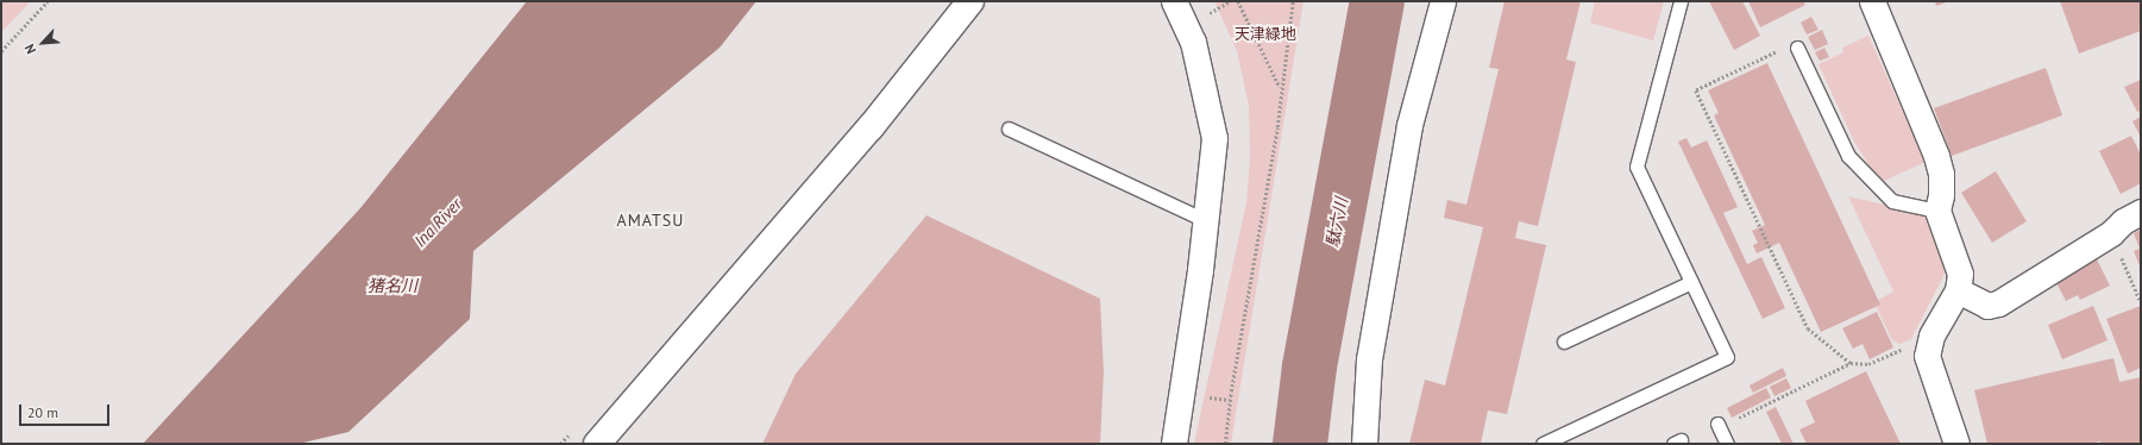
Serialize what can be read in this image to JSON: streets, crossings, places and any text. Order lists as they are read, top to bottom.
{
  "districts": ["AMATSU"],
  "water": ["Ina River", "駄六川", "猪名川"],
  "parks": ["天津緑地"],
  "scale_bar": "20 m",
  "north": "bottom left"
}
